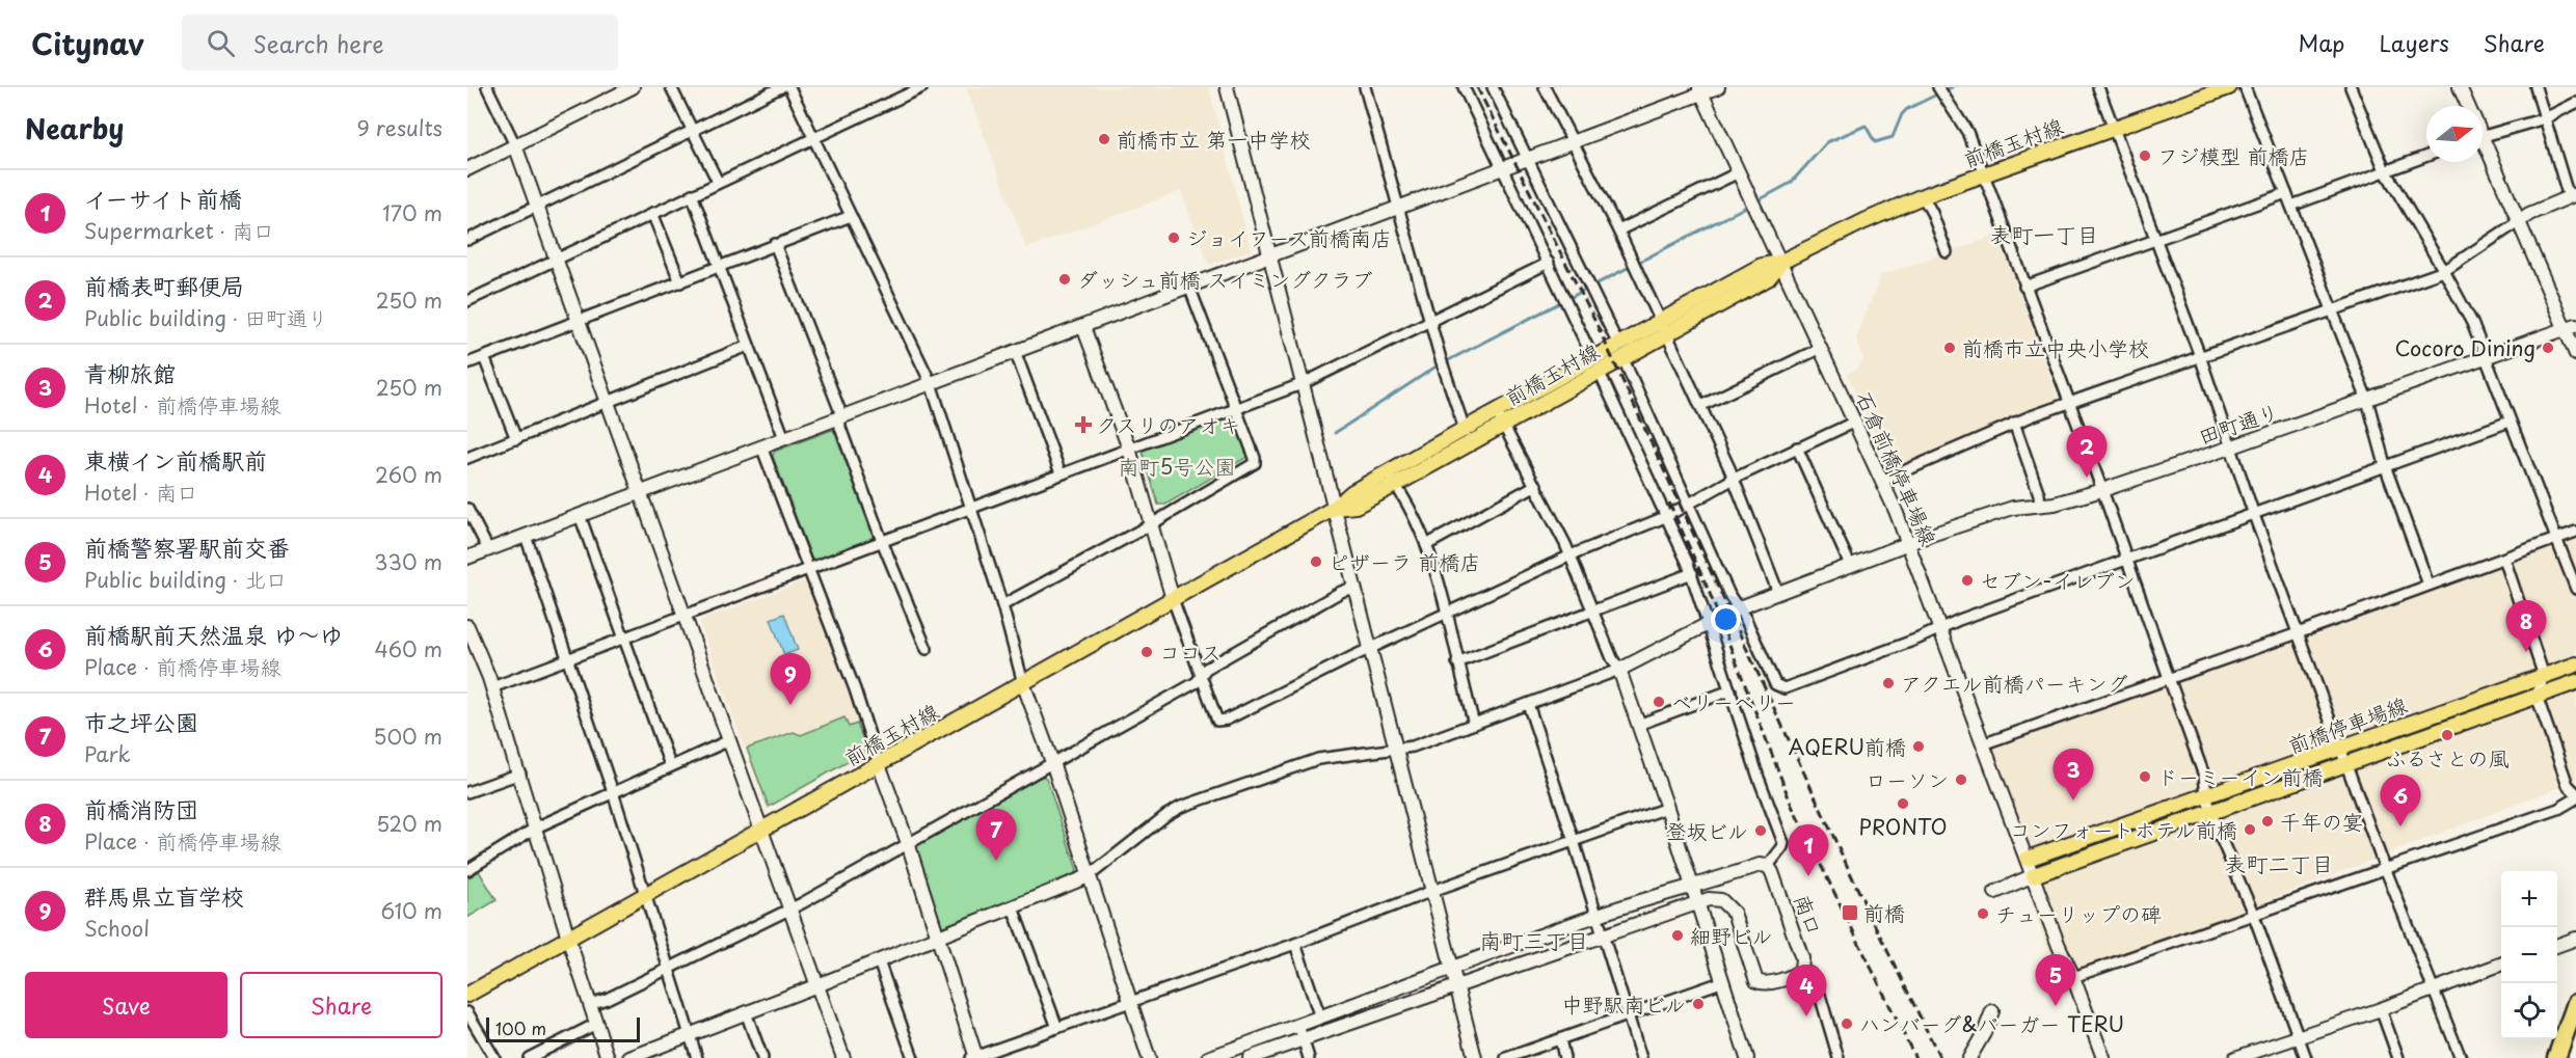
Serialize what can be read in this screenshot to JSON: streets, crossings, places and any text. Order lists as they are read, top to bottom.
{
  "streets": {
    "main road": ["前橋玉村線", "前橋停車場線"],
    "street": ["田町通り", "石倉前橋停車場線", "南口"]
  },
  "crossings": [
    ["前橋玉村線", "石倉前橋停車場線"],
    ["田町通り", "石倉前橋停車場線"],
    ["石倉前橋停車場線", "前橋停車場線"]
  ],
  "districts": ["表町一丁目", "表町二丁目", "南町三丁目"],
  "parks": ["南町5号公園"],
  "places": {
    "other": [
      "前橋市立 第一中学校",
      "フジ模型 前橋店",
      "ジョイフーズ前橋南店",
      "ダッシュ前橋 スイミングクラブ",
      "前橋市立中央小学校",
      "Cocoro Dining",
      "ピザーラ 前橋店",
      "セブン-イレブン",
      "ココス",
      "アクエル前橋パーキング",
      "ベリーベリー",
      "ふるさとの風",
      "AQERU前橋",
      "ドーミーイン前橋",
      "ローソン",
      "PRONTO",
      "千年の宴",
      "コンフォートホテル前橋",
      "登坂ビル",
      "チューリップの碑",
      "細野ビル",
      "中野駅南ビル",
      "ハンバーグ&バーガー TERU"
    ],
    "health": ["クスリのアオキ"],
    "transit": ["前橋"]
  },
  "scale_bar": "100 m",
  "north": "right",
  "page": {
    "header": "Citynav",
    "search": "Search here",
    "nav": ["Map", "Layers", "Share"],
    "heading": ["Nearby", "9 results"],
    "list": [
      {
        "mark": "1",
        "name": "イーサイト前橋",
        "note": "Supermarket · 南口",
        "value": "170 m"
      },
      {
        "mark": "2",
        "name": "前橋表町郵便局",
        "note": "Public building · 田町通り",
        "value": "250 m"
      },
      {
        "mark": "3",
        "name": "青柳旅館",
        "note": "Hotel · 前橋停車場線",
        "value": "250 m"
      },
      {
        "mark": "4",
        "name": "東横イン前橋駅前",
        "note": "Hotel · 南口",
        "value": "260 m"
      },
      {
        "mark": "5",
        "name": "前橋警察署駅前交番",
        "note": "Public building · 北口",
        "value": "330 m"
      },
      {
        "mark": "6",
        "name": "前橋駅前天然温泉 ゆ～ゆ",
        "note": "Place · 前橋停車場線",
        "value": "460 m"
      },
      {
        "mark": "7",
        "name": "市之坪公園",
        "note": "Park",
        "value": "500 m"
      },
      {
        "mark": "8",
        "name": "前橋消防団",
        "note": "Place · 前橋停車場線",
        "value": "520 m"
      },
      {
        "mark": "9",
        "name": "群馬県立盲学校",
        "note": "School",
        "value": "610 m"
      }
    ],
    "pins": [
      "2",
      "8",
      "9",
      "3",
      "6",
      "7",
      "1",
      "5",
      "4"
    ],
    "map_buttons": ["+", "−"],
    "buttons": ["Save", "Share"],
    "scale": "100 m"
  }
}
